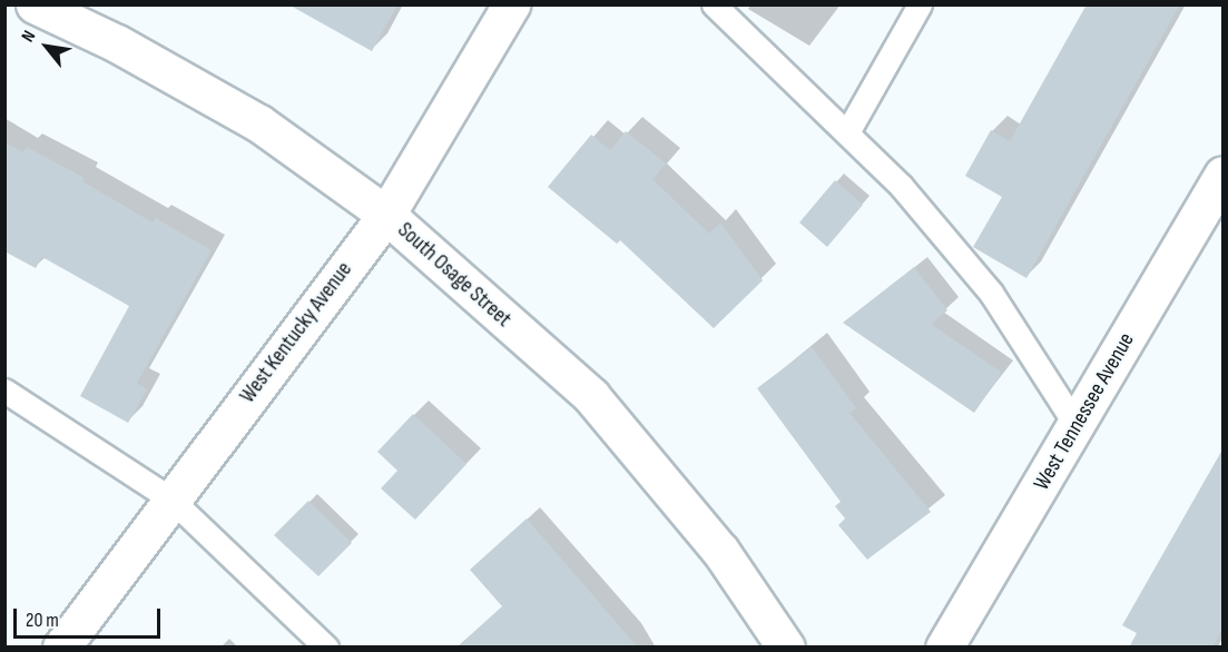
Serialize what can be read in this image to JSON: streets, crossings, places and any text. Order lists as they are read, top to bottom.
{
  "streets": {
    "street": ["South Osage Street", "West Kentucky Avenue", "West Tennessee Avenue"]
  },
  "crossings": [
    ["South Osage Street", "West Kentucky Avenue"]
  ],
  "scale_bar": "20 m",
  "north": "top left"
}
